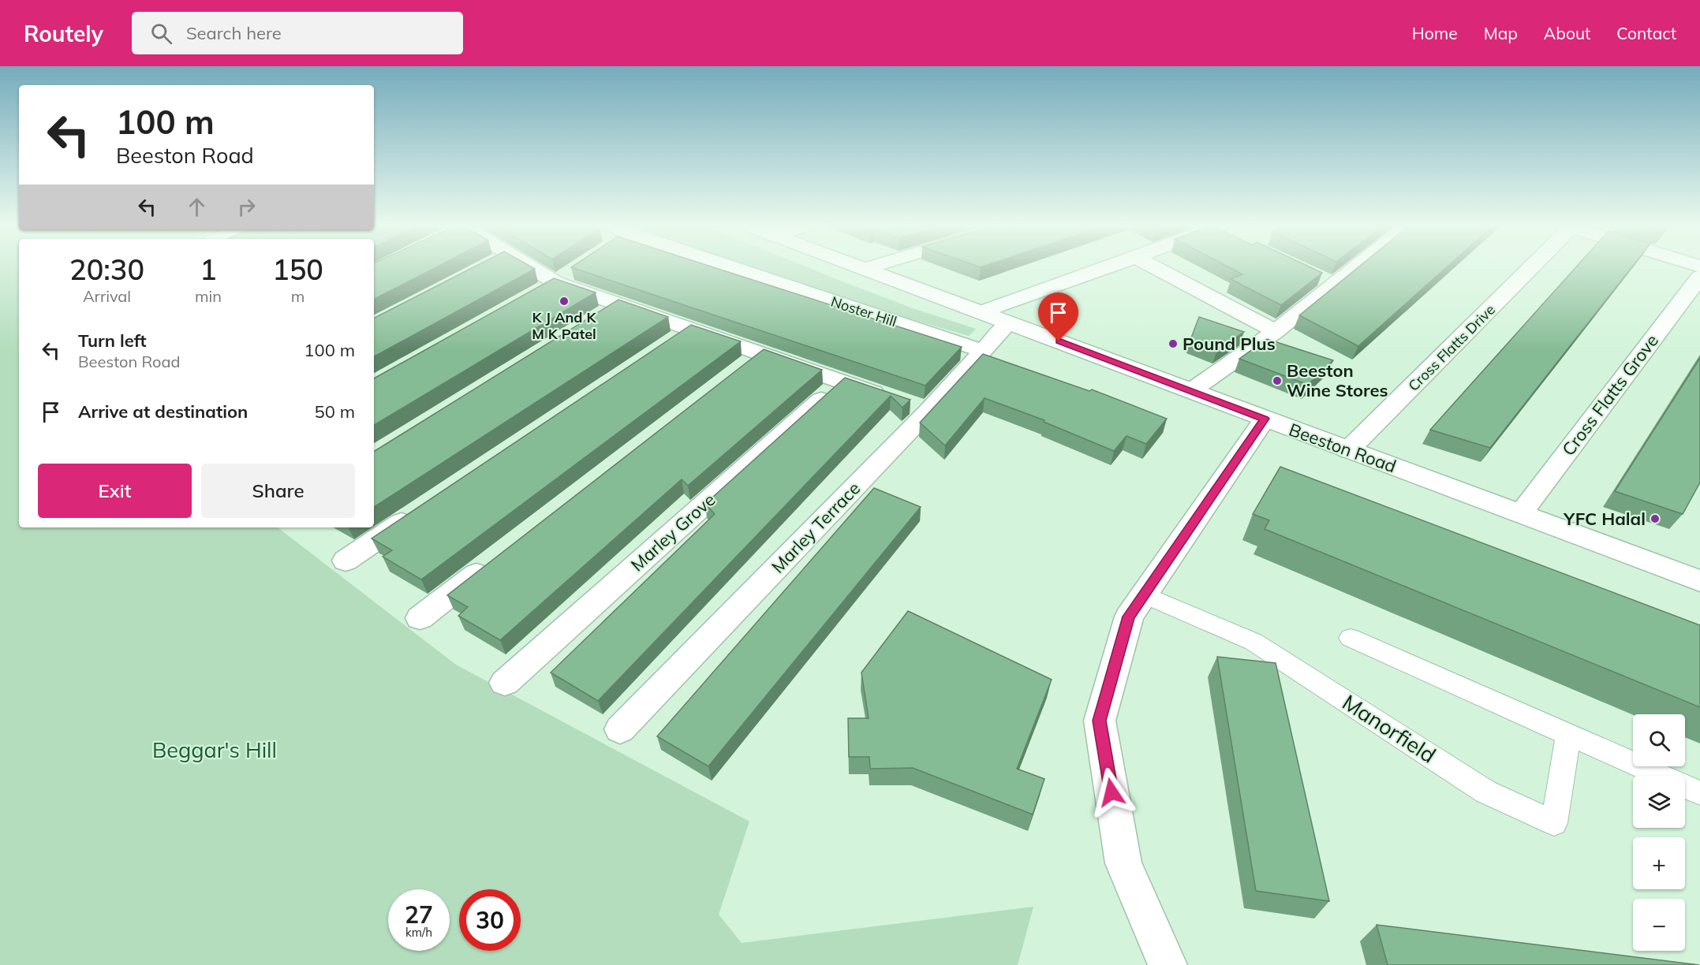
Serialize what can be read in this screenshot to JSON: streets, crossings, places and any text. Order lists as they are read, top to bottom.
{
  "streets": {
    "street": [
      "Noster Hill",
      "Cross Flatts Drive",
      "Cross Flatts Grove",
      "Beeston Road",
      "Marley Terrace",
      "Marley Grove"
    ],
    "lane": ["Manorfield"]
  },
  "crossings": [
    ["Noster Hill", "Marley Terrace"],
    ["Cross Flatts Drive", "Beeston Road"],
    ["Cross Flatts Grove", "Beeston Road"],
    ["Beeston Road", "Marley Terrace"]
  ],
  "parks": ["Beggar's Hill"],
  "places": [
    "K J And K M K Patel",
    "Pound Plus",
    "Beeston Wine Stores",
    "YFC Halal"
  ],
  "page": {
    "header": "Routely",
    "search": "Search here",
    "nav": [
      "Home",
      "Map",
      "About",
      "Contact"
    ],
    "turn": ["100 m", "Beeston Road"],
    "eta": [
      "20:30",
      "Arrival",
      "1",
      "min",
      "150",
      "m"
    ],
    "list": [
      {
        "name": "Turn left",
        "note": "Beeston Road",
        "value": "100 m"
      },
      {
        "name": "Arrive at destination",
        "value": "50 m"
      }
    ],
    "buttons": ["Exit", "Share"],
    "map_buttons": ["+", "−"],
    "speed": "27 km/h",
    "limit": "30"
  }
}
